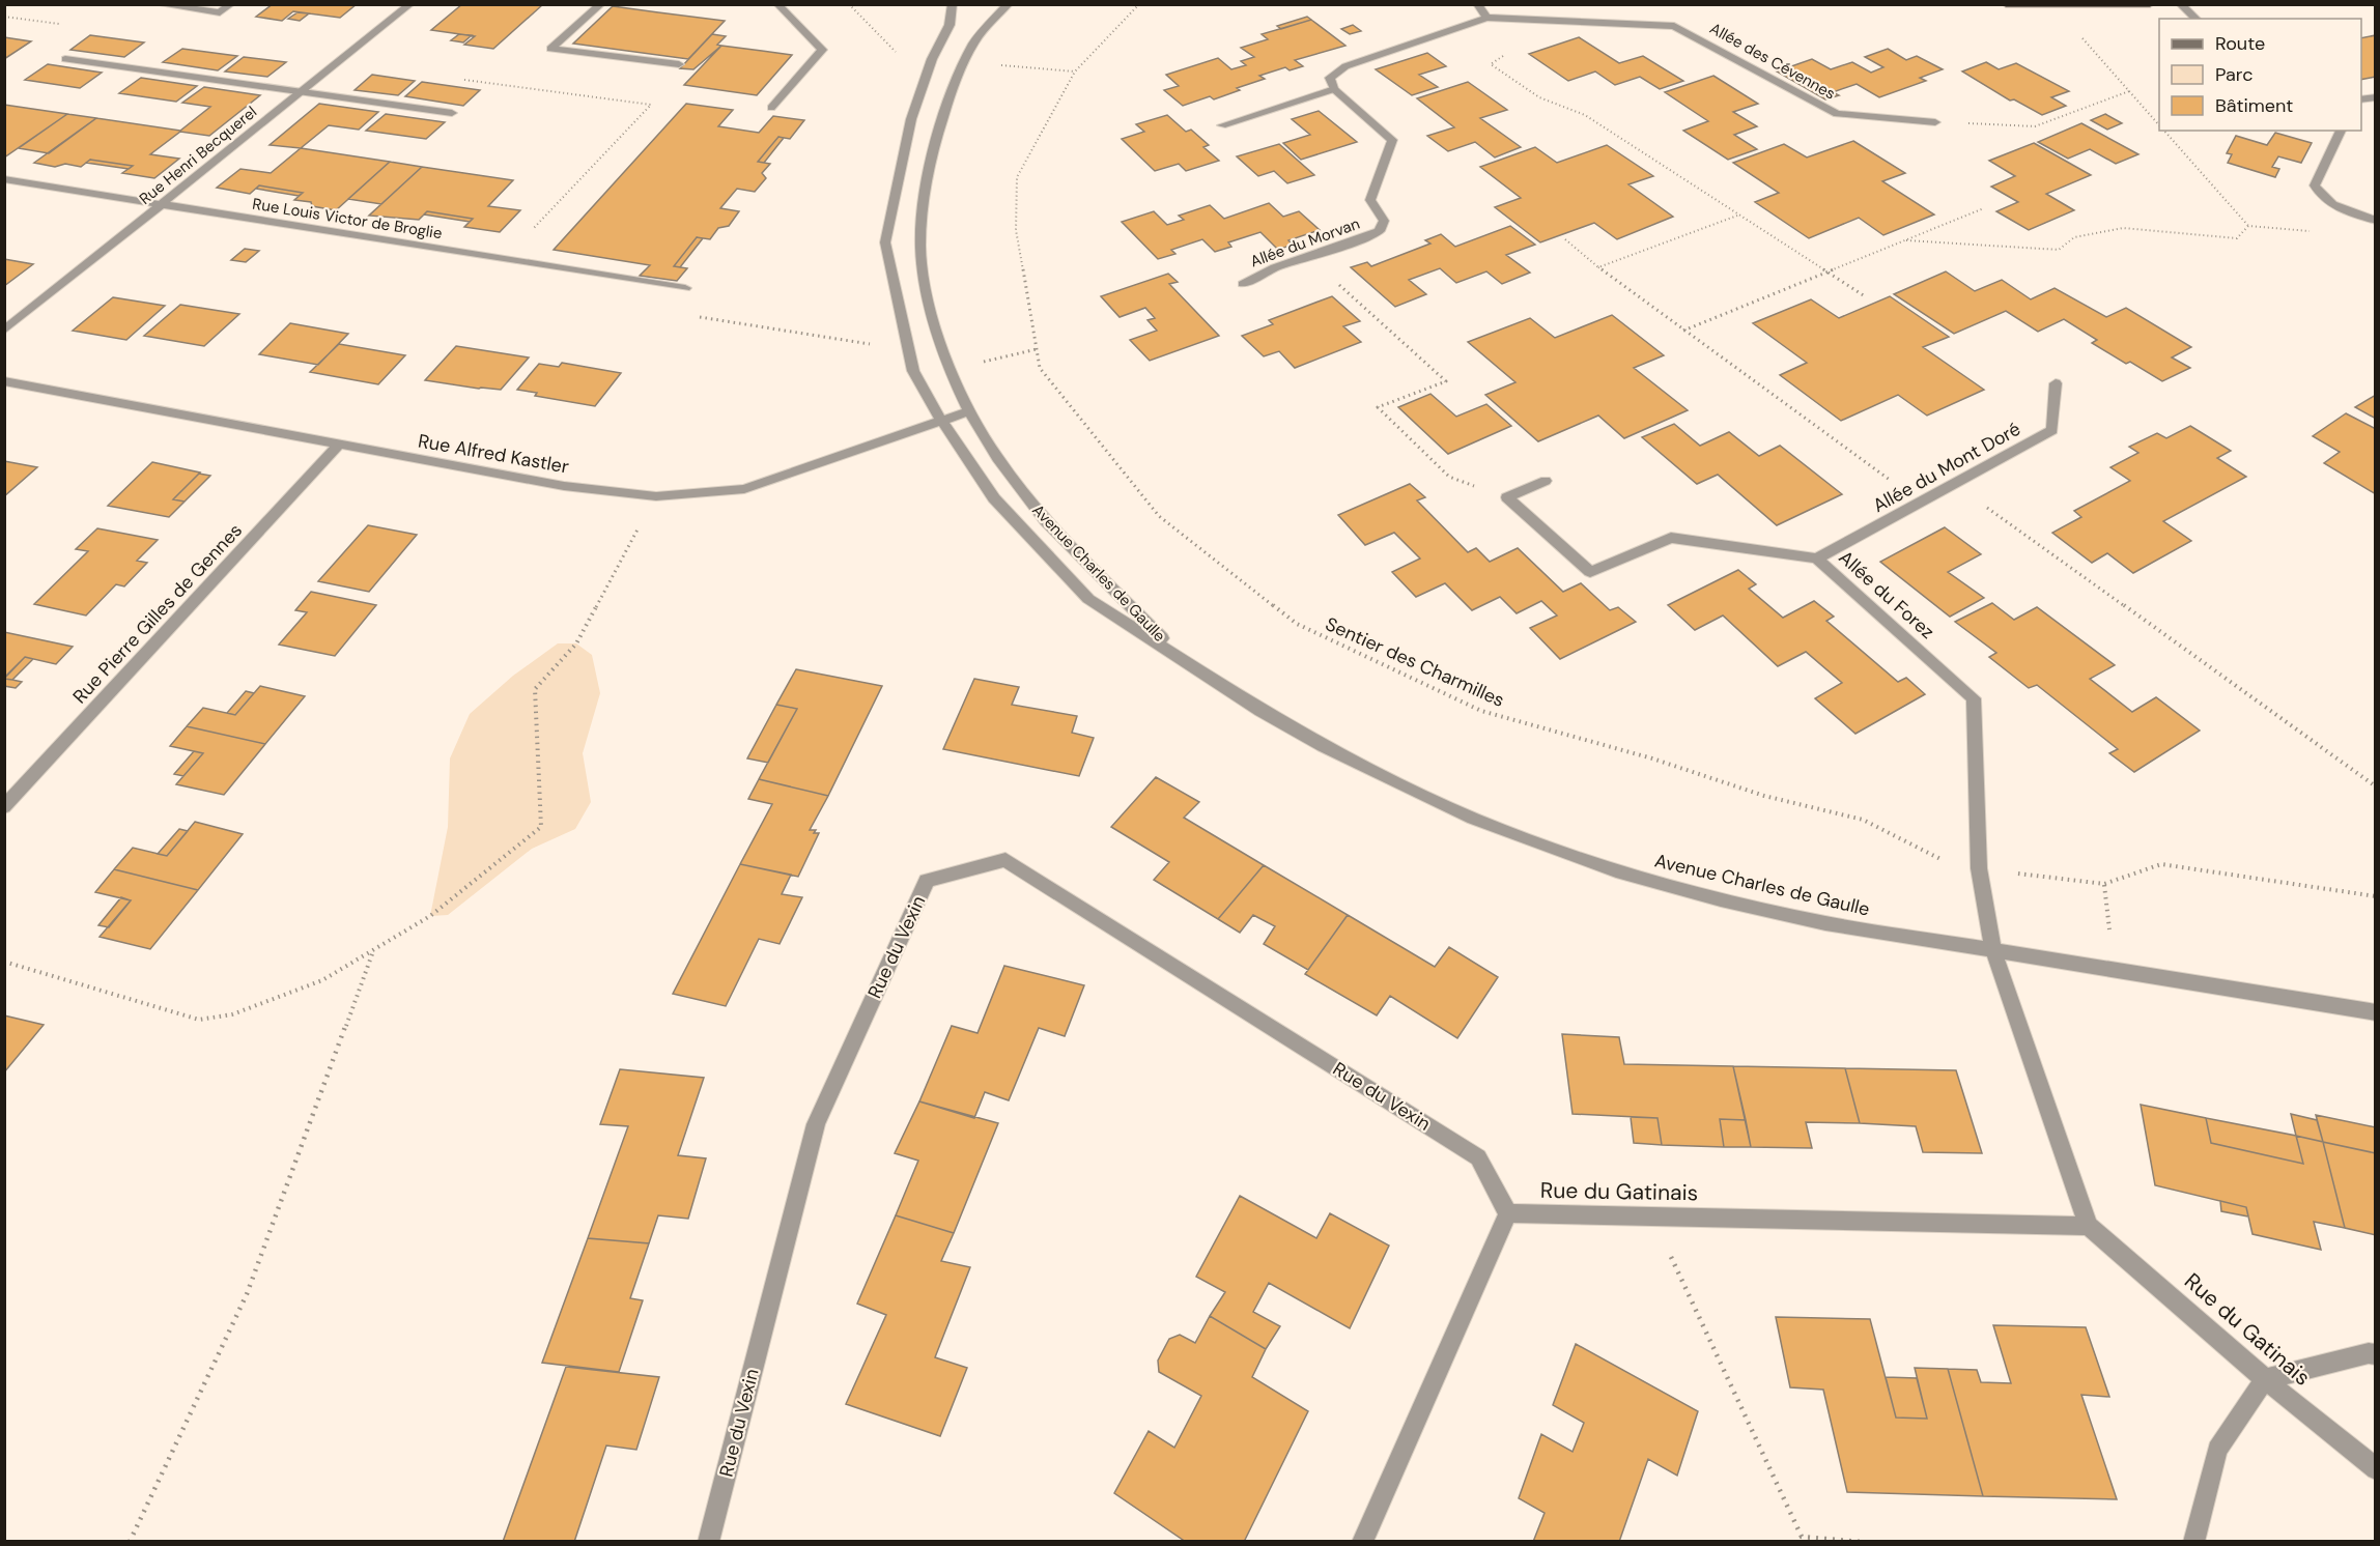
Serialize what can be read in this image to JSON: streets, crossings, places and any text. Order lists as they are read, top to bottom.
{
  "streets": {
    "street": [
      "Allée des Cévennes",
      "Rue Henri Becquerel",
      "Rue Louis Victor de Broglie",
      "Allée du Morvan",
      "Rue Alfred Kastler",
      "Allée du Mont Doré",
      "Avenue Charles de Gaulle",
      "Allée du Forez",
      "Rue Pierre Gilles de Gennes",
      "Rue du Vexin",
      "Rue du Gatinais"
    ],
    "path": ["Sentier des Charmilles"]
  },
  "crossings": [
    ["Rue Henri Becquerel", "Rue Louis Victor de Broglie"],
    ["Rue Alfred Kastler", "Avenue Charles de Gaulle"],
    ["Rue Alfred Kastler", "Rue Pierre Gilles de Gennes"],
    ["Allée du Mont Doré", "Allée du Forez"],
    ["Avenue Charles de Gaulle", "Allée du Forez"],
    ["Avenue Charles de Gaulle", "Rue du Gatinais"],
    ["Allée du Forez", "Sentier des Charmilles"],
    ["Allée du Forez", "Rue du Gatinais"],
    ["Rue du Vexin", "Rue du Gatinais"]
  ],
  "legend": ["Route", "Parc", "Bâtiment"]
}
